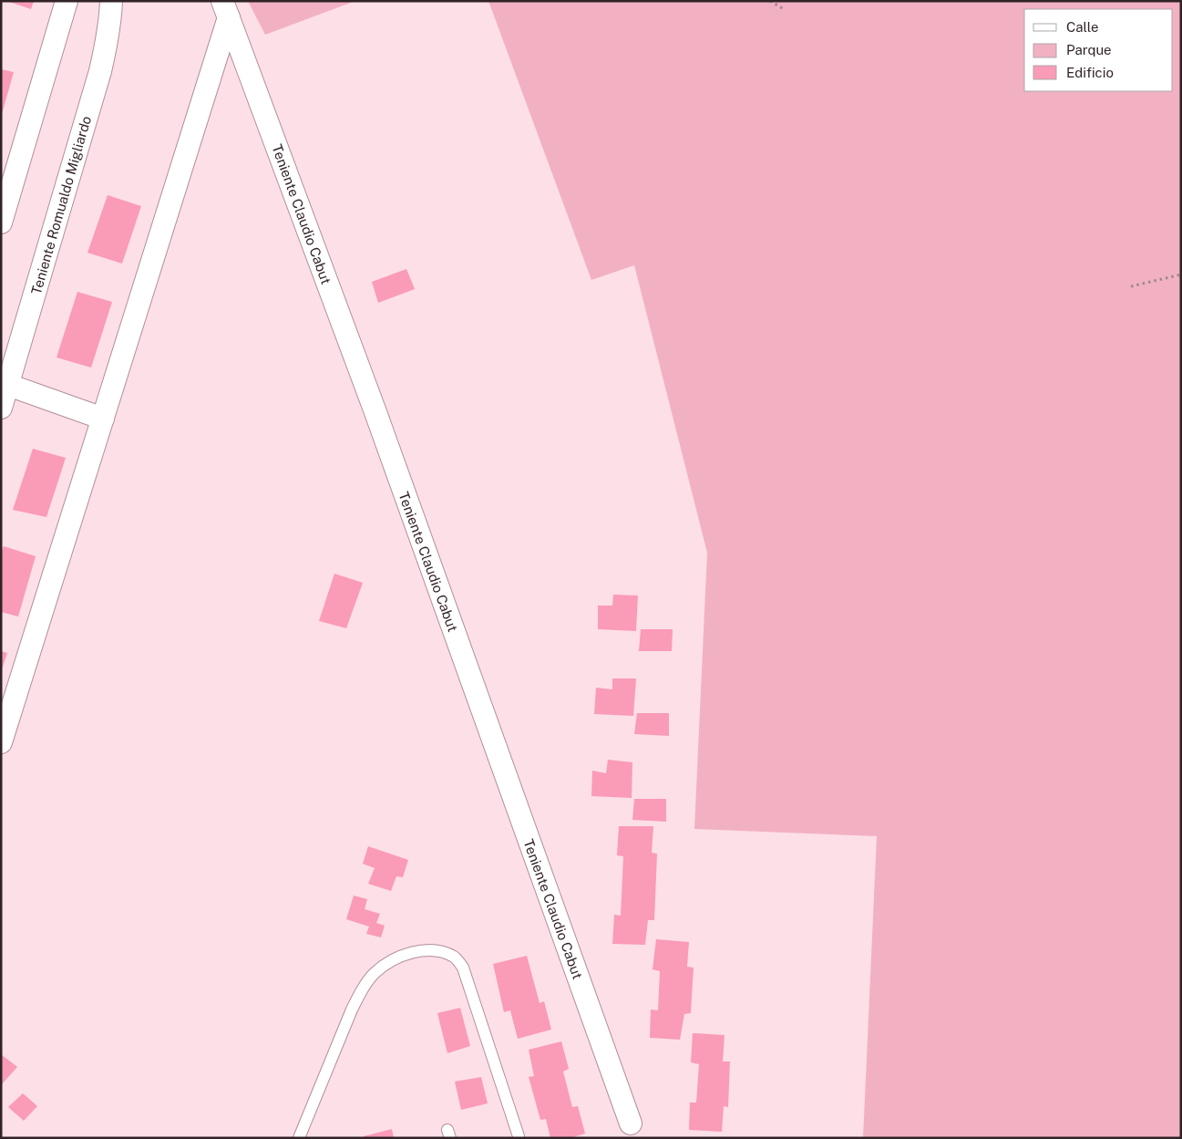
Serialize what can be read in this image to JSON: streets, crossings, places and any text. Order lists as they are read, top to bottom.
{
  "streets": {
    "street": ["Teniente Romualdo Migliardo", "Teniente Claudio Cabut"]
  },
  "legend": ["Calle", "Parque", "Edificio"]
}
